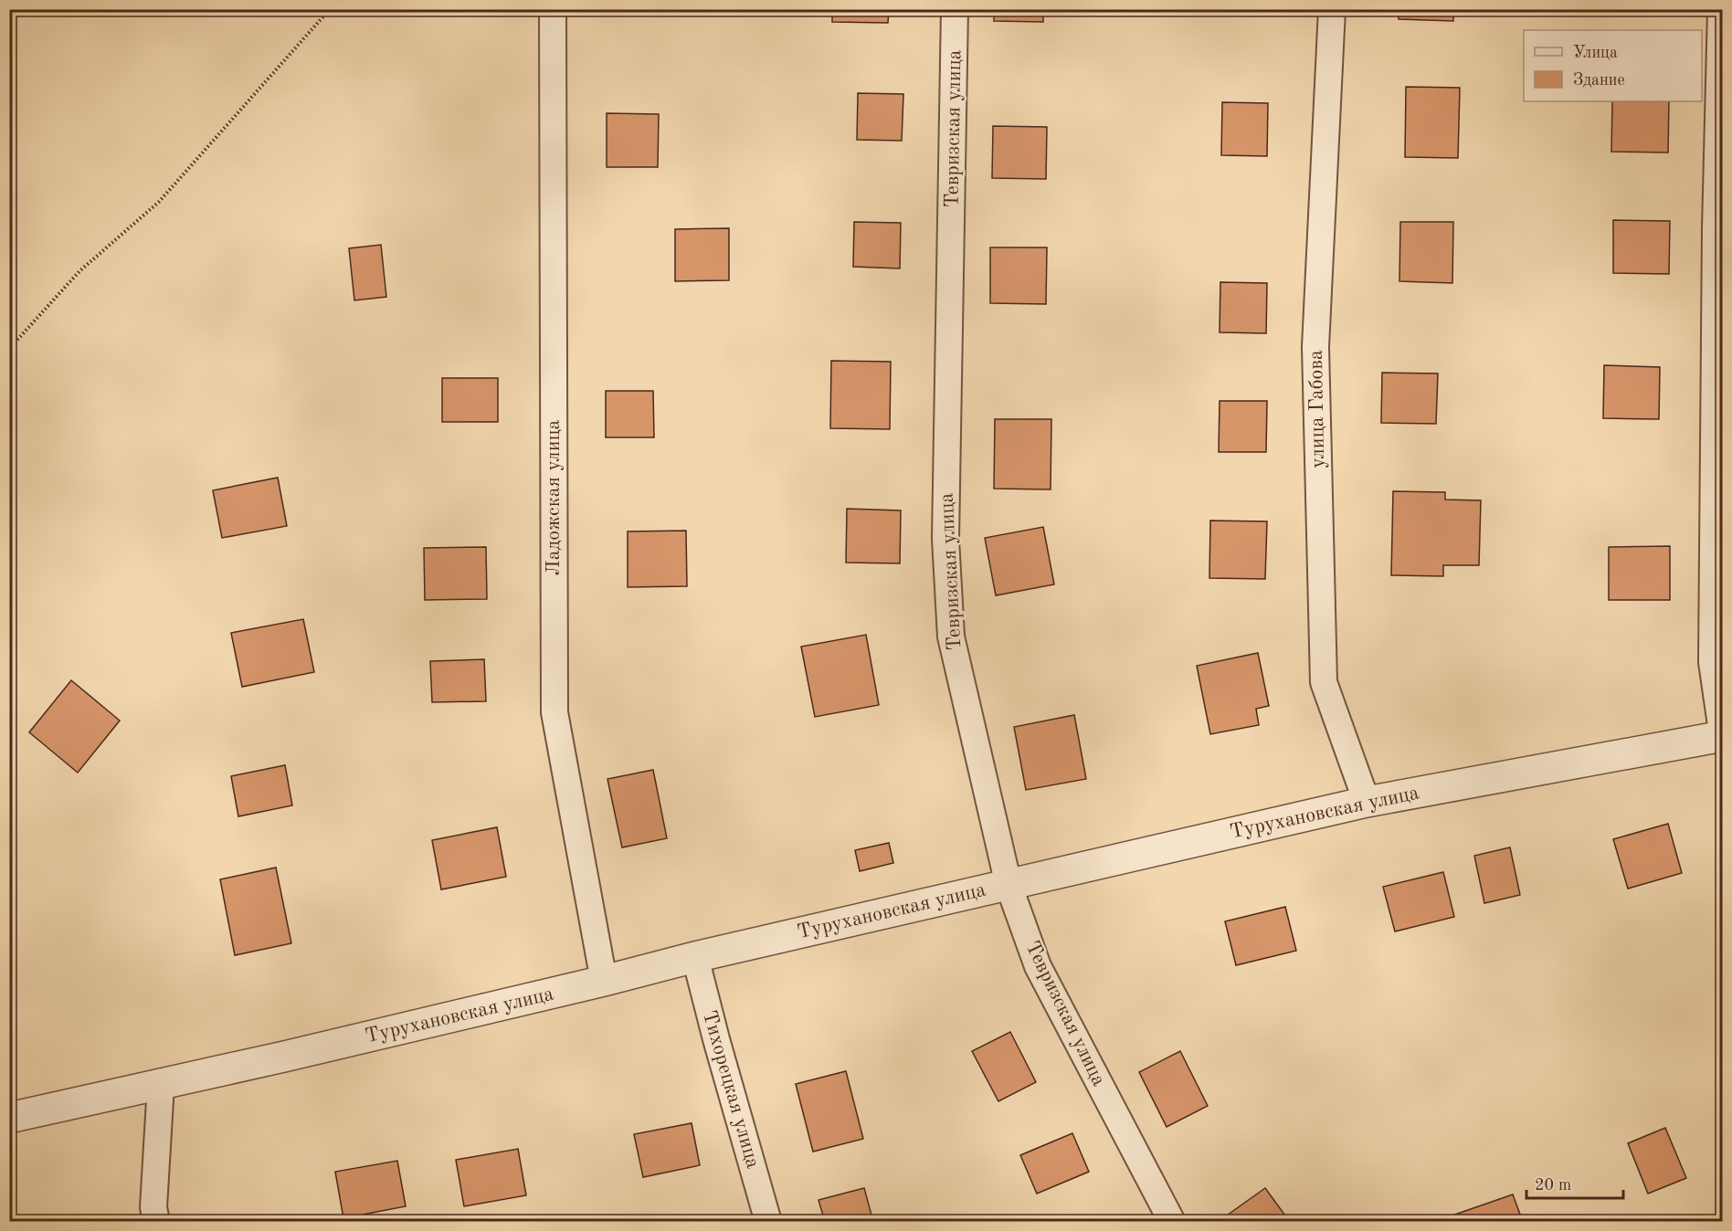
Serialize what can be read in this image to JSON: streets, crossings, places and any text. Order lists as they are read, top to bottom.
{
  "streets": {
    "street": [
      "Тевризская улица",
      "улица Габова",
      "Ладожская улица",
      "Турухановская улица",
      "Тихорецкая улица"
    ]
  },
  "crossings": [
    ["Тевризская улица", "Турухановская улица"],
    ["улица Габова", "Турухановская улица"],
    ["Ладожская улица", "Турухановская улица"],
    ["Турухановская улица", "Тихорецкая улица"]
  ],
  "legend": ["Улица", "Здание"],
  "scale_bar": "20 m"
}
